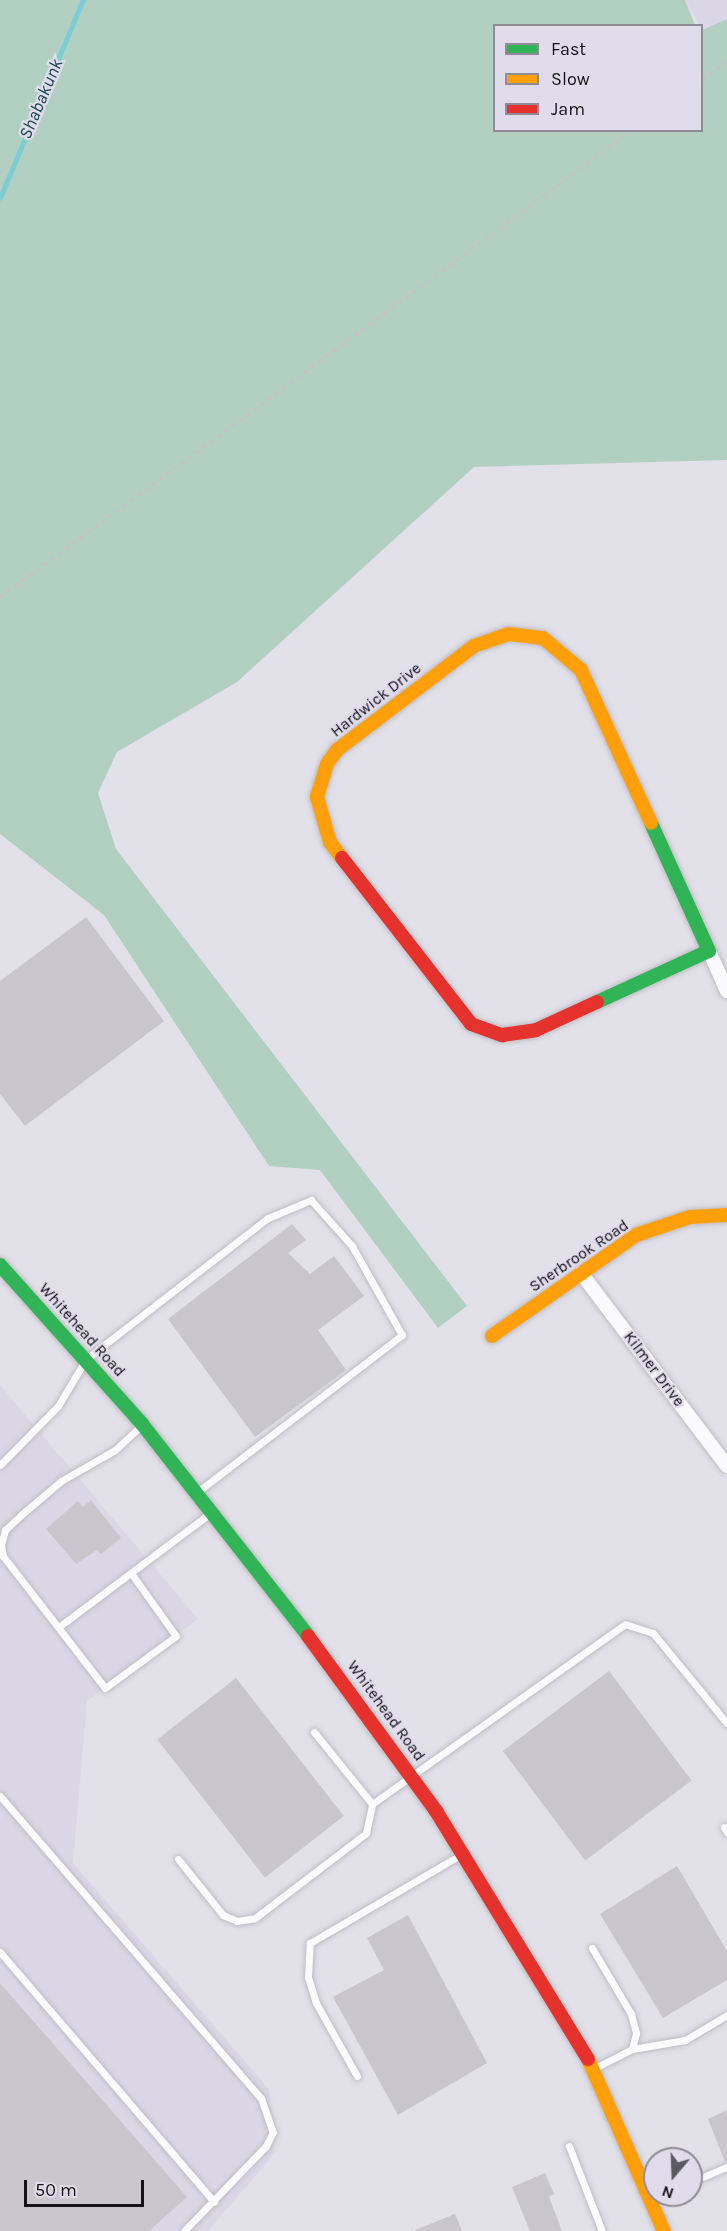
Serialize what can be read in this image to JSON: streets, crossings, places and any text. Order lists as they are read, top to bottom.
{
  "streets": {
    "street": [
      "Hardwick Drive",
      "Sherbrook Road",
      "Whitehead Road",
      "Kilmer Drive"
    ]
  },
  "crossings": [
    ["Sherbrook Road", "Kilmer Drive"]
  ],
  "water": ["Shabakunk"],
  "legend": ["Fast", "Slow", "Jam"],
  "scale_bar": "50 m",
  "north": "bottom"
}
